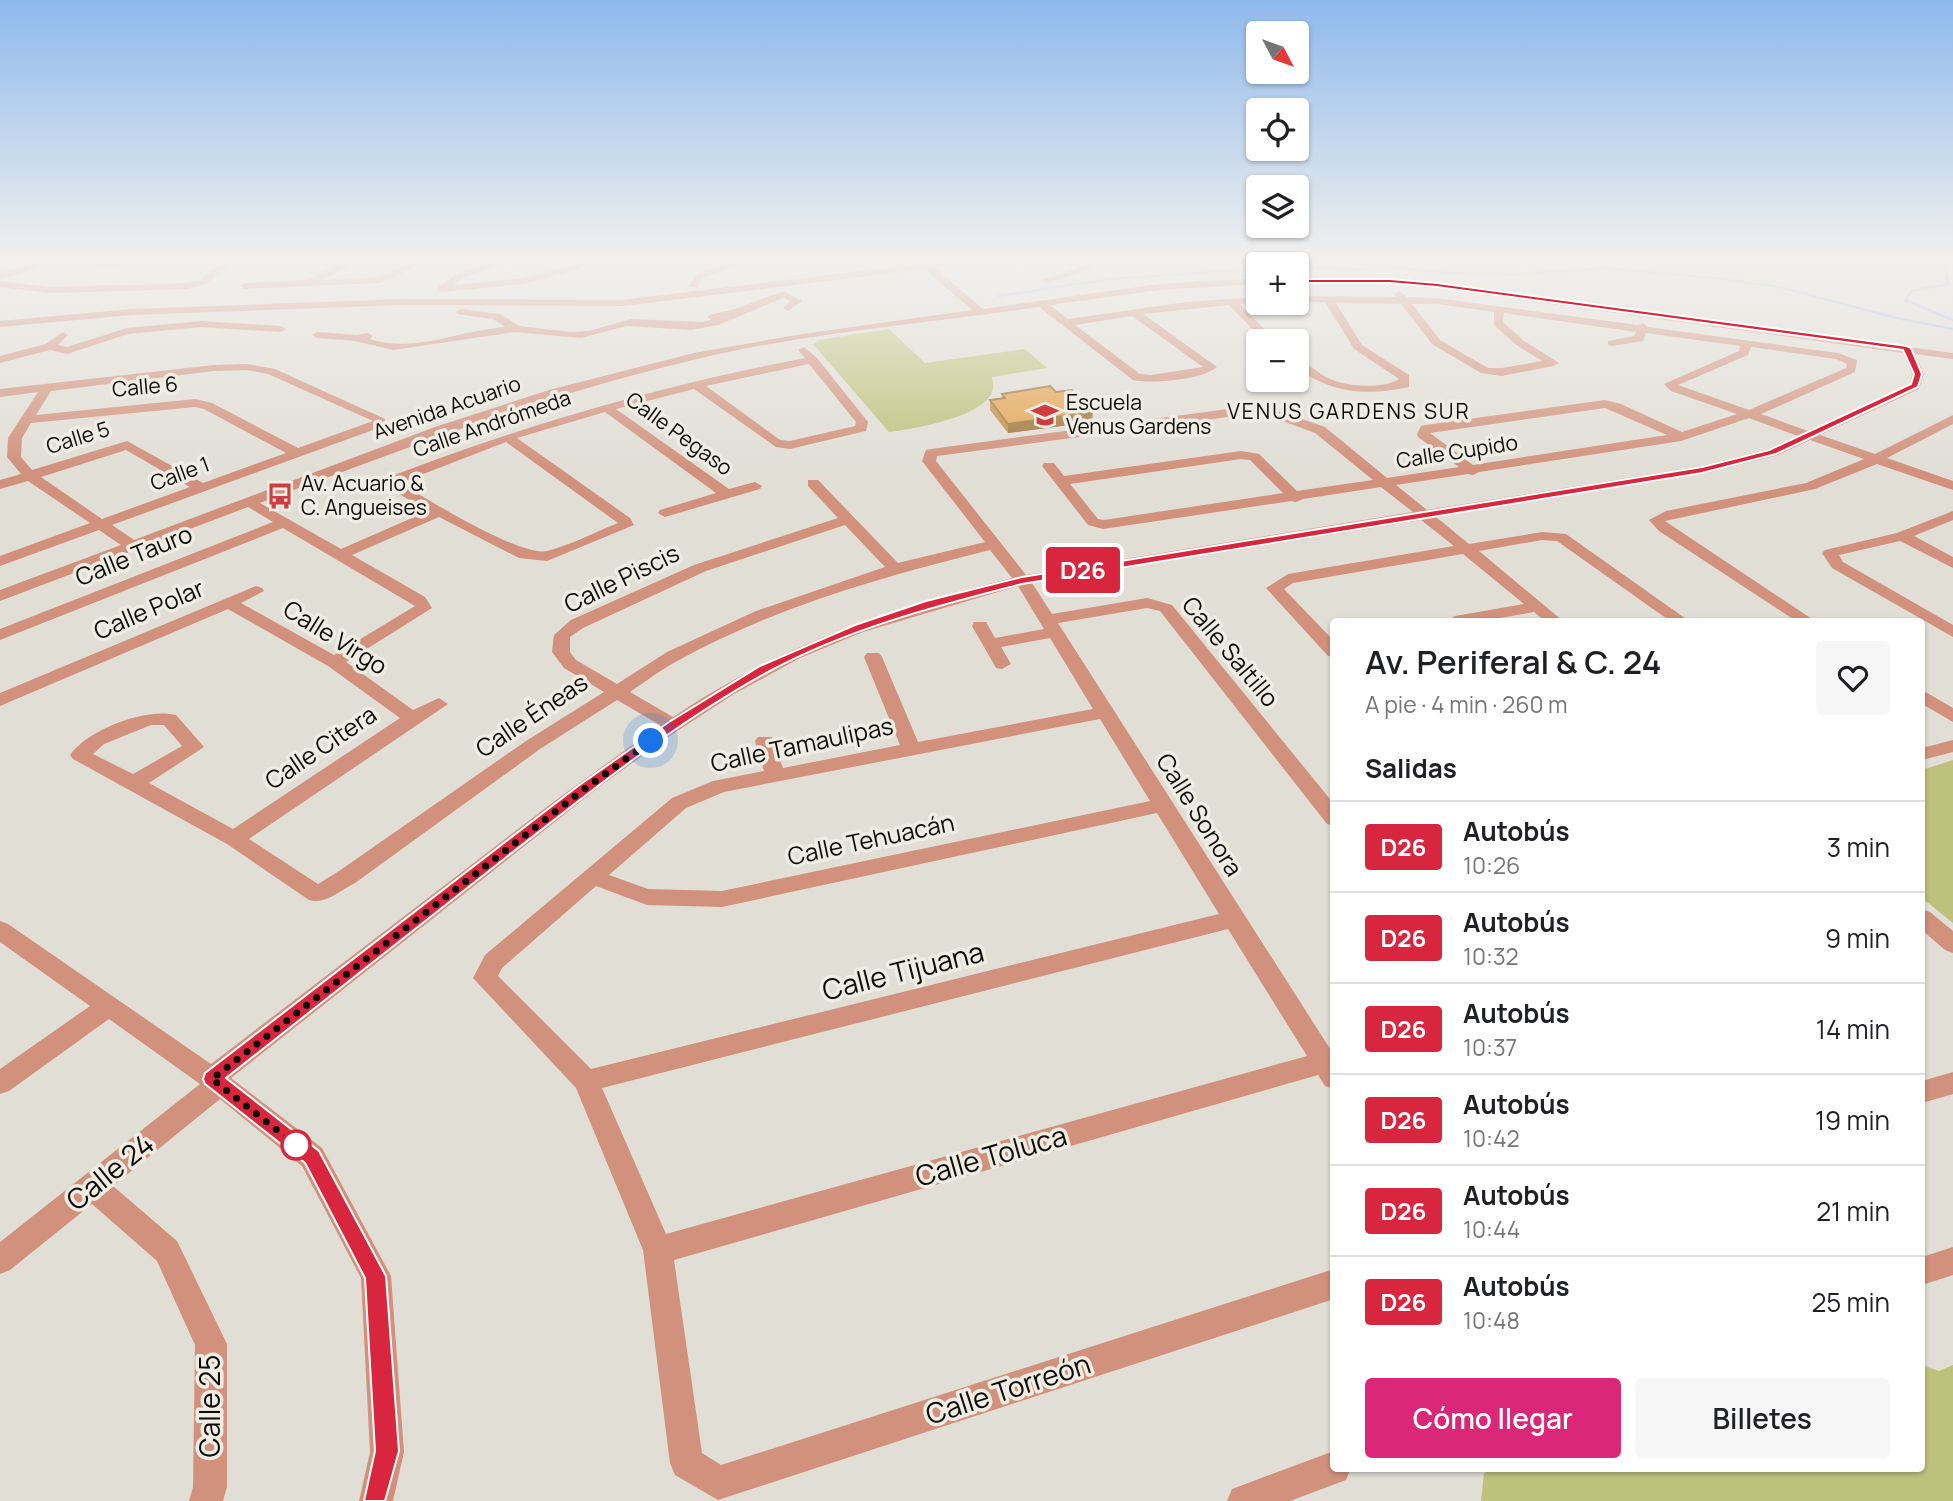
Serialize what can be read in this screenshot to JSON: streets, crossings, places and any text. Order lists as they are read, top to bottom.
{
  "streets": {
    "street": [
      "Calle 6",
      "Avenida Acuario",
      "Calle Andrómeda",
      "Calle Pegaso",
      "Calle 5",
      "Calle Cupido",
      "Calle 1",
      "Calle Tauro",
      "Calle Piscis",
      "Calle Polar",
      "Calle Virgo",
      "Calle Saltillo",
      "Calle Éneas",
      "Calle Tamaulipas",
      "Calle Citera",
      "Calle Sonora",
      "Calle Tehuacán",
      "Calle Tijuana",
      "Calle Toluca",
      "Calle 24",
      "Calle Torreón",
      "Calle 25"
    ]
  },
  "crossings": [
    ["Calle 6", "Calle 1"],
    ["Calle Andrómeda", "Calle Pegaso"],
    ["Calle 5", "Calle 1"],
    ["Calle Cupido", "Calle Sonora"],
    ["Calle Piscis", "Calle Éneas"],
    ["Calle Piscis", "Calle 24"],
    ["Calle Polar", "Calle Virgo"],
    ["Calle Virgo", "Calle Citera"],
    ["Calle Saltillo", "Calle Sonora"],
    ["Calle Éneas", "Calle Citera"],
    ["Calle Éneas", "Calle Sonora"],
    ["Calle Tamaulipas", "Calle Sonora"],
    ["Calle Tamaulipas", "Calle Tehuacán"],
    ["Calle Tamaulipas", "Calle Tijuana"],
    ["Calle Sonora", "Calle Tehuacán"],
    ["Calle Sonora", "Calle Tijuana"],
    ["Calle Sonora", "Calle Toluca"],
    ["Calle Sonora", "Calle 24"],
    ["Calle Toluca", "Calle Torreón"],
    ["Calle 24", "Calle 25"]
  ],
  "districts": ["VENUS GARDENS SUR"],
  "places": {
    "school or university": ["Escuela Venus Gardens"],
    "bus stop": ["Av. Acuario & C. Angueises"]
  },
  "lines": ["bus line D26"],
  "north": "bottom right",
  "page": {
    "on_map": "D26",
    "map_buttons": ["+", "−"],
    "heading": [
      ["Av. Periferal & C. 24", "A pie · 4 min · 260 m"],
      "Salidas"
    ],
    "list": [
      {
        "mark": "D26",
        "name": "Autobús",
        "note": "10:26",
        "value": "3 min"
      },
      {
        "mark": "D26",
        "name": "Autobús",
        "note": "10:32",
        "value": "9 min"
      },
      {
        "mark": "D26",
        "name": "Autobús",
        "note": "10:37",
        "value": "14 min"
      },
      {
        "mark": "D26",
        "name": "Autobús",
        "note": "10:42",
        "value": "19 min"
      },
      {
        "mark": "D26",
        "name": "Autobús",
        "note": "10:44",
        "value": "21 min"
      },
      {
        "mark": "D26",
        "name": "Autobús",
        "note": "10:48",
        "value": "25 min"
      }
    ],
    "buttons": ["Cómo llegar", "Billetes"]
  }
}
